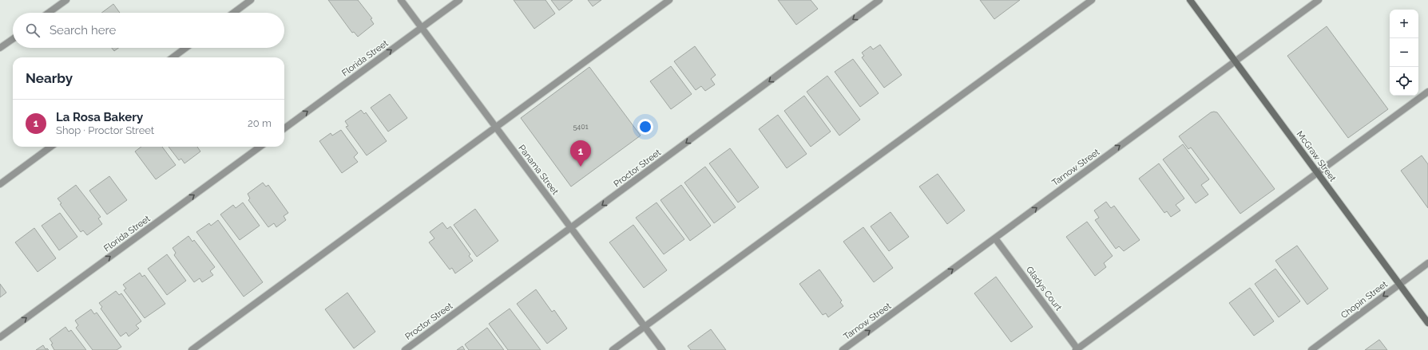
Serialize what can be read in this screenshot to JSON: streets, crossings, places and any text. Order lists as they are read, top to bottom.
{
  "streets": {
    "street": [
      "Florida Street",
      "McGraw Street",
      "Tarnow Street",
      "Proctor Street",
      "Panama Street",
      "Gladys Court",
      "Chopin Street"
    ]
  },
  "crossings": [
    ["Florida Street", "Panama Street"],
    ["McGraw Street", "Tarnow Street"],
    ["McGraw Street", "Chopin Street"],
    ["Tarnow Street", "Gladys Court"],
    ["Proctor Street", "Panama Street"]
  ],
  "one_way": [
    "Florida Street",
    "Tarnow Street",
    "Proctor Street",
    "Chopin Street"
  ],
  "house_numbers": ["5401"],
  "page": {
    "map_buttons": ["+", "−"],
    "search": "Search here",
    "heading": "Nearby",
    "list": [
      {
        "mark": "1",
        "name": "La Rosa Bakery",
        "note": "Shop · Proctor Street",
        "value": "20 m"
      }
    ],
    "pins": "1"
  }
}
